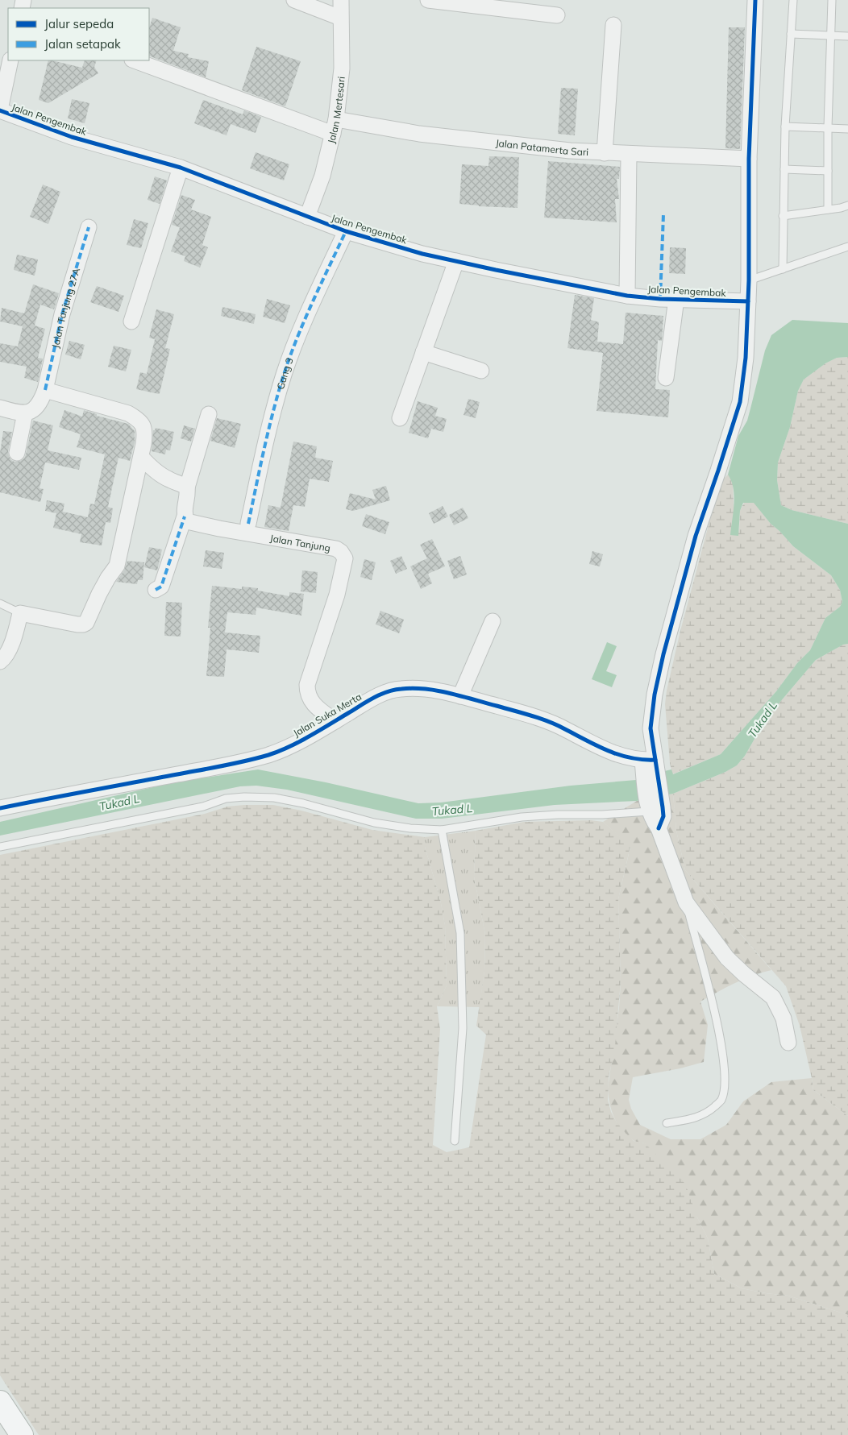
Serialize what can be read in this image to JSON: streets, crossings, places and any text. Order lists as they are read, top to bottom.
{
  "streets": {
    "street": [
      "Jalan Mertesari",
      "Jalan Pengembak",
      "Jalan Patamerta Sari",
      "Jalan Tanjung 27A",
      "Gang 3",
      "Jalan Tanjung",
      "Jalan Suka Merta"
    ]
  },
  "crossings": [
    ["Jalan Mertesari", "Jalan Pengembak"],
    ["Jalan Mertesari", "Jalan Patamerta Sari"],
    ["Jalan Pengembak", "Gang 3"],
    ["Jalan Tanjung", "Jalan Suka Merta"]
  ],
  "water": ["Tukad L"],
  "legend": ["Jalur sepeda", "Jalan setapak"]
}
